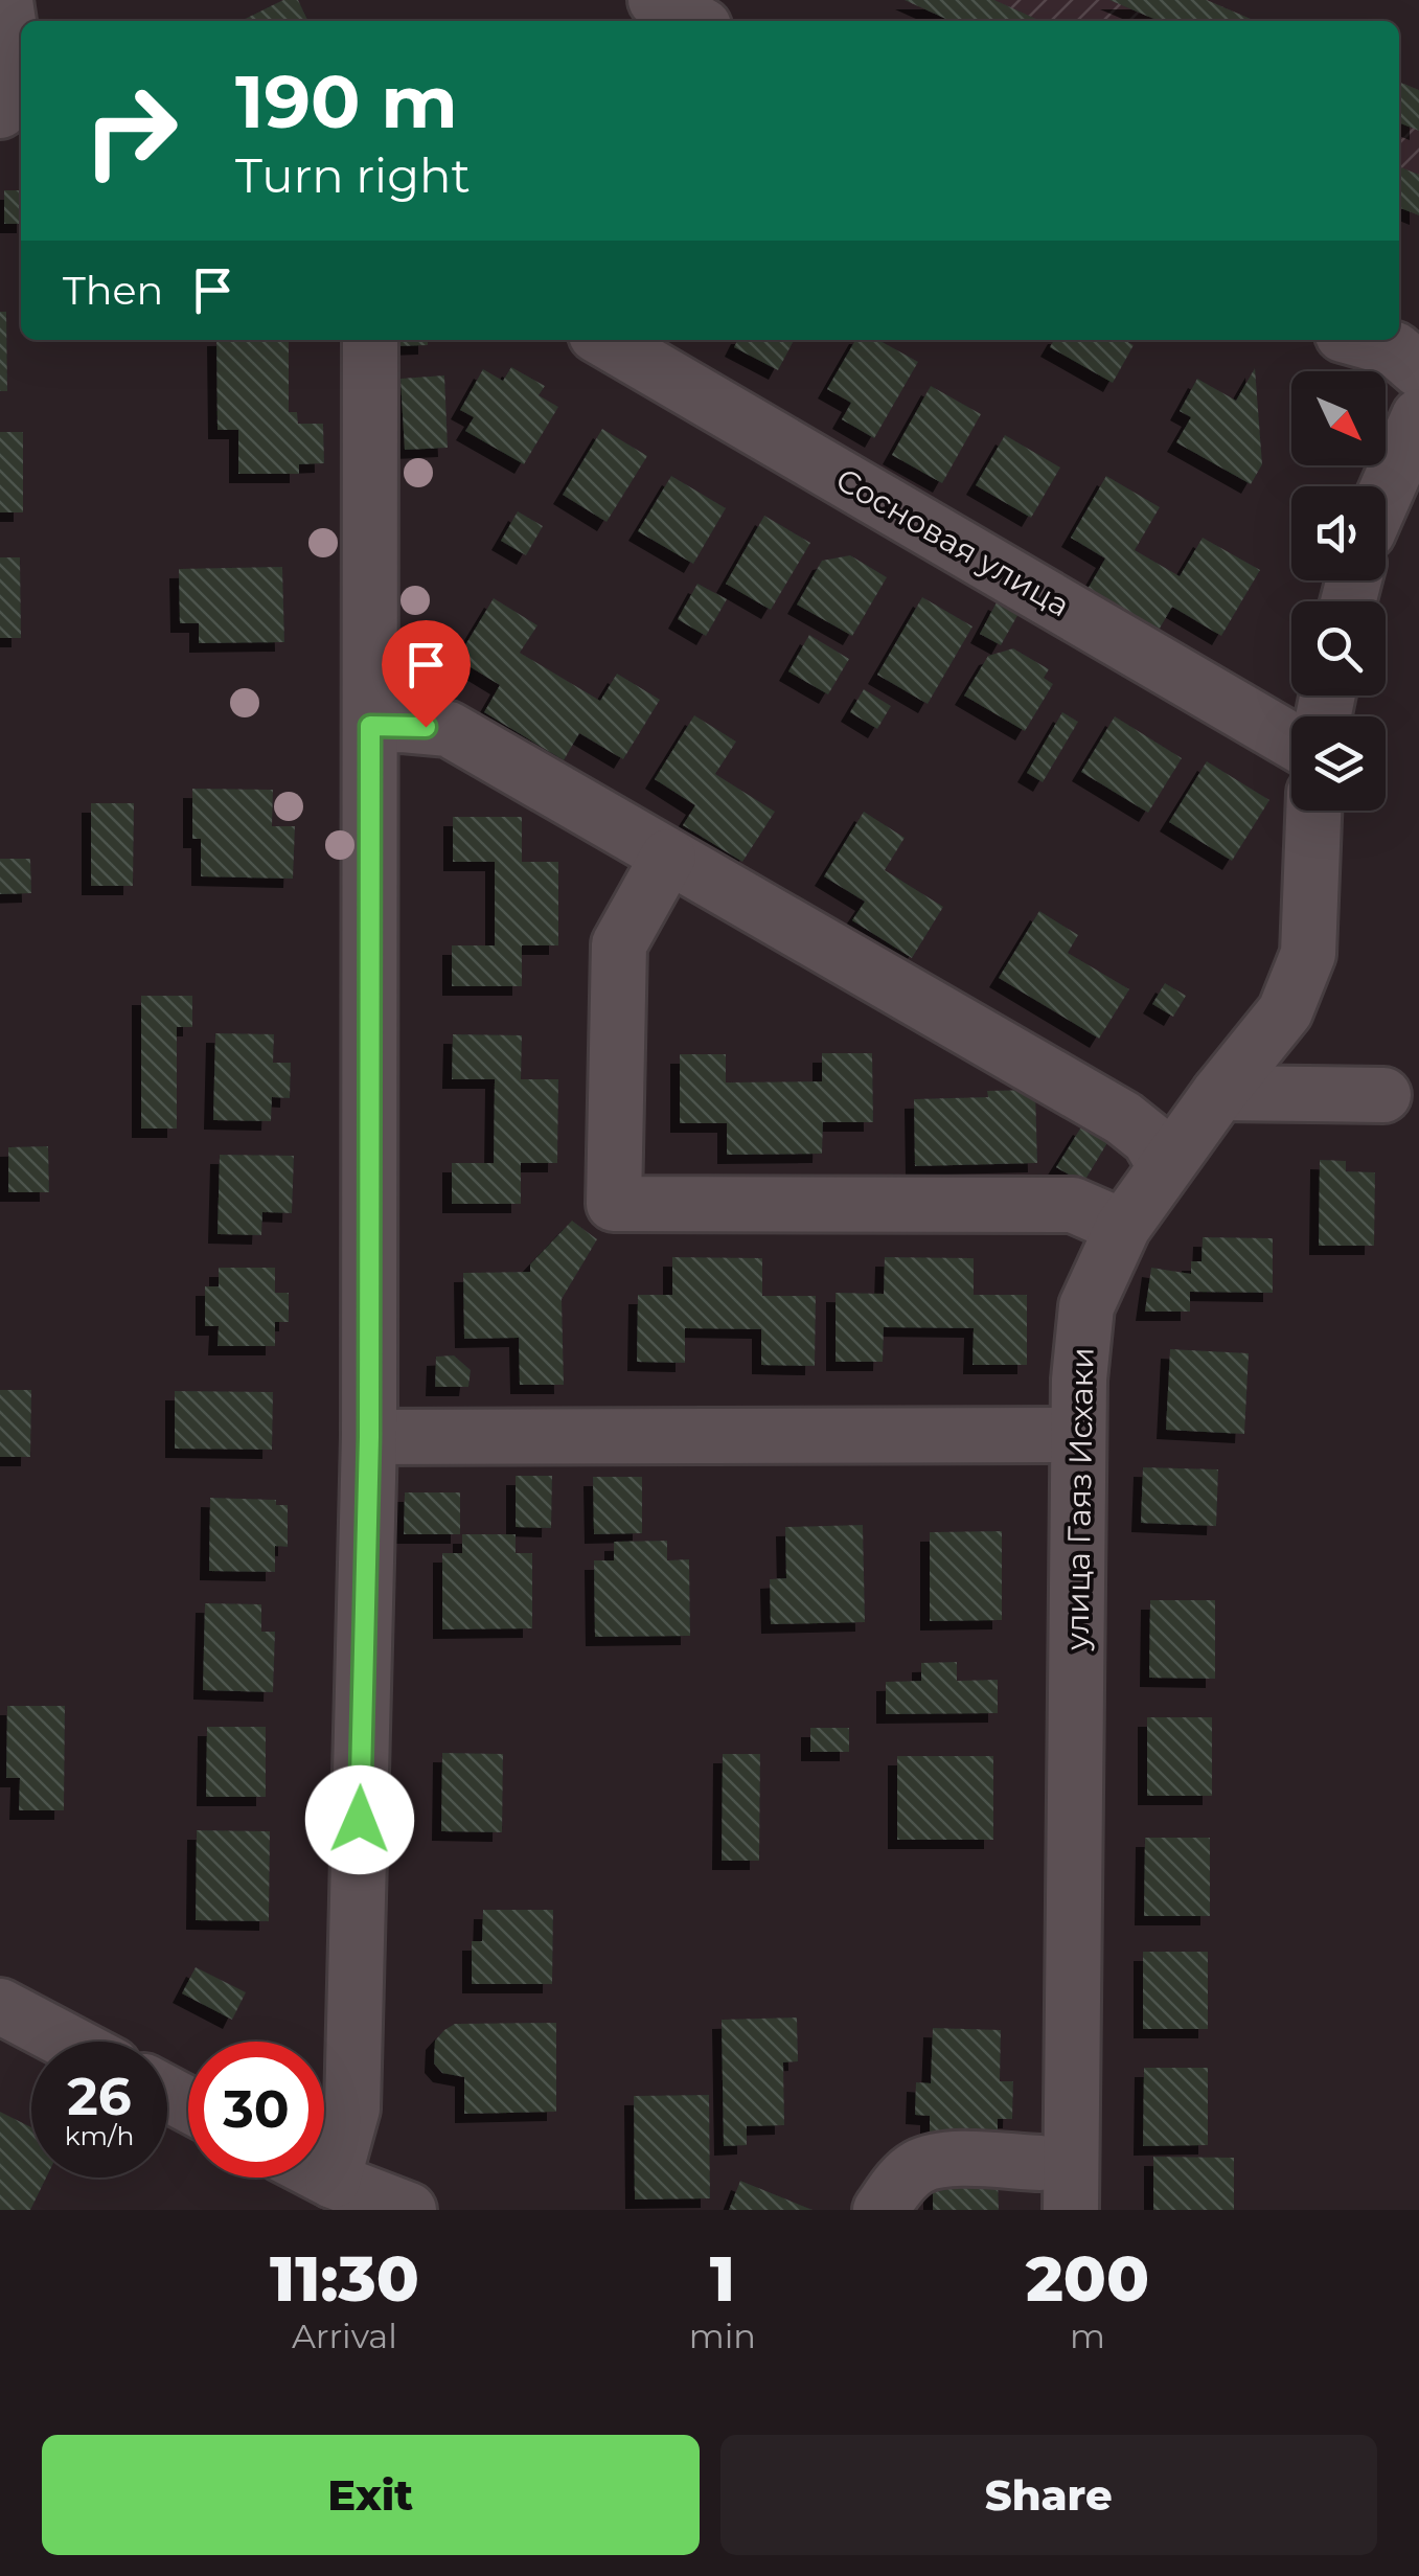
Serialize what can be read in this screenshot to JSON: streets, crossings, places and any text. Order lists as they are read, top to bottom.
{
  "streets": {
    "street": ["Сосновая улица", "улица Гаяз Исхаки"]
  },
  "north": "bottom right",
  "page": {
    "turn": ["190 m", "Turn right"],
    "then": "Then",
    "speed": "26 km/h",
    "limit": "30",
    "eta": [
      "11:30",
      "Arrival",
      "1",
      "min",
      "200",
      "m"
    ],
    "buttons": ["Exit", "Share"]
  }
}
